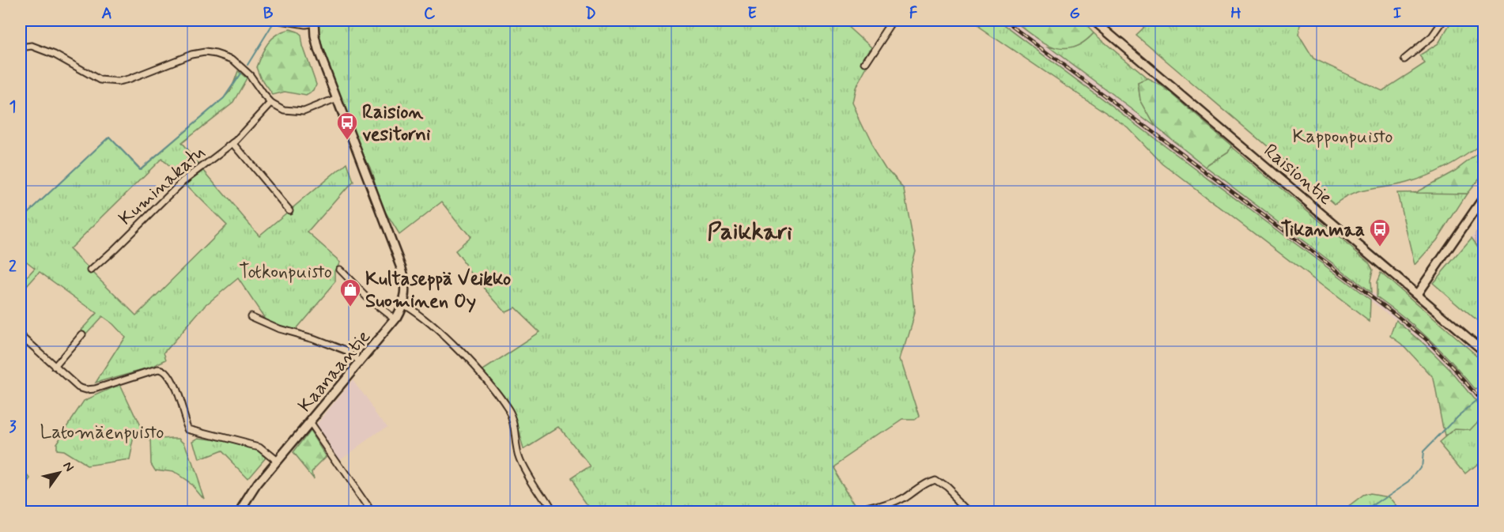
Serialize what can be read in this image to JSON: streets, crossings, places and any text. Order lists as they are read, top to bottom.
{
  "streets": {
    "street": ["Raisiontie", "Kuminakatu", "Kaanaantie"]
  },
  "districts": ["Paikkari"],
  "parks": ["Kapponpuisto", "Totkonpuisto", "Latomäenpuisto"],
  "places": {
    "bus stop": ["Raision vesitorni", "Tikanmaa"],
    "shop": ["Kultaseppä Veikko Suominen Oy"]
  },
  "north": "top right",
  "grid": {
    "columns": [
      "A",
      "B",
      "C",
      "D",
      "E",
      "F",
      "G",
      "H",
      "I"
    ],
    "rows": ["1", "2", "3"]
  }
}
